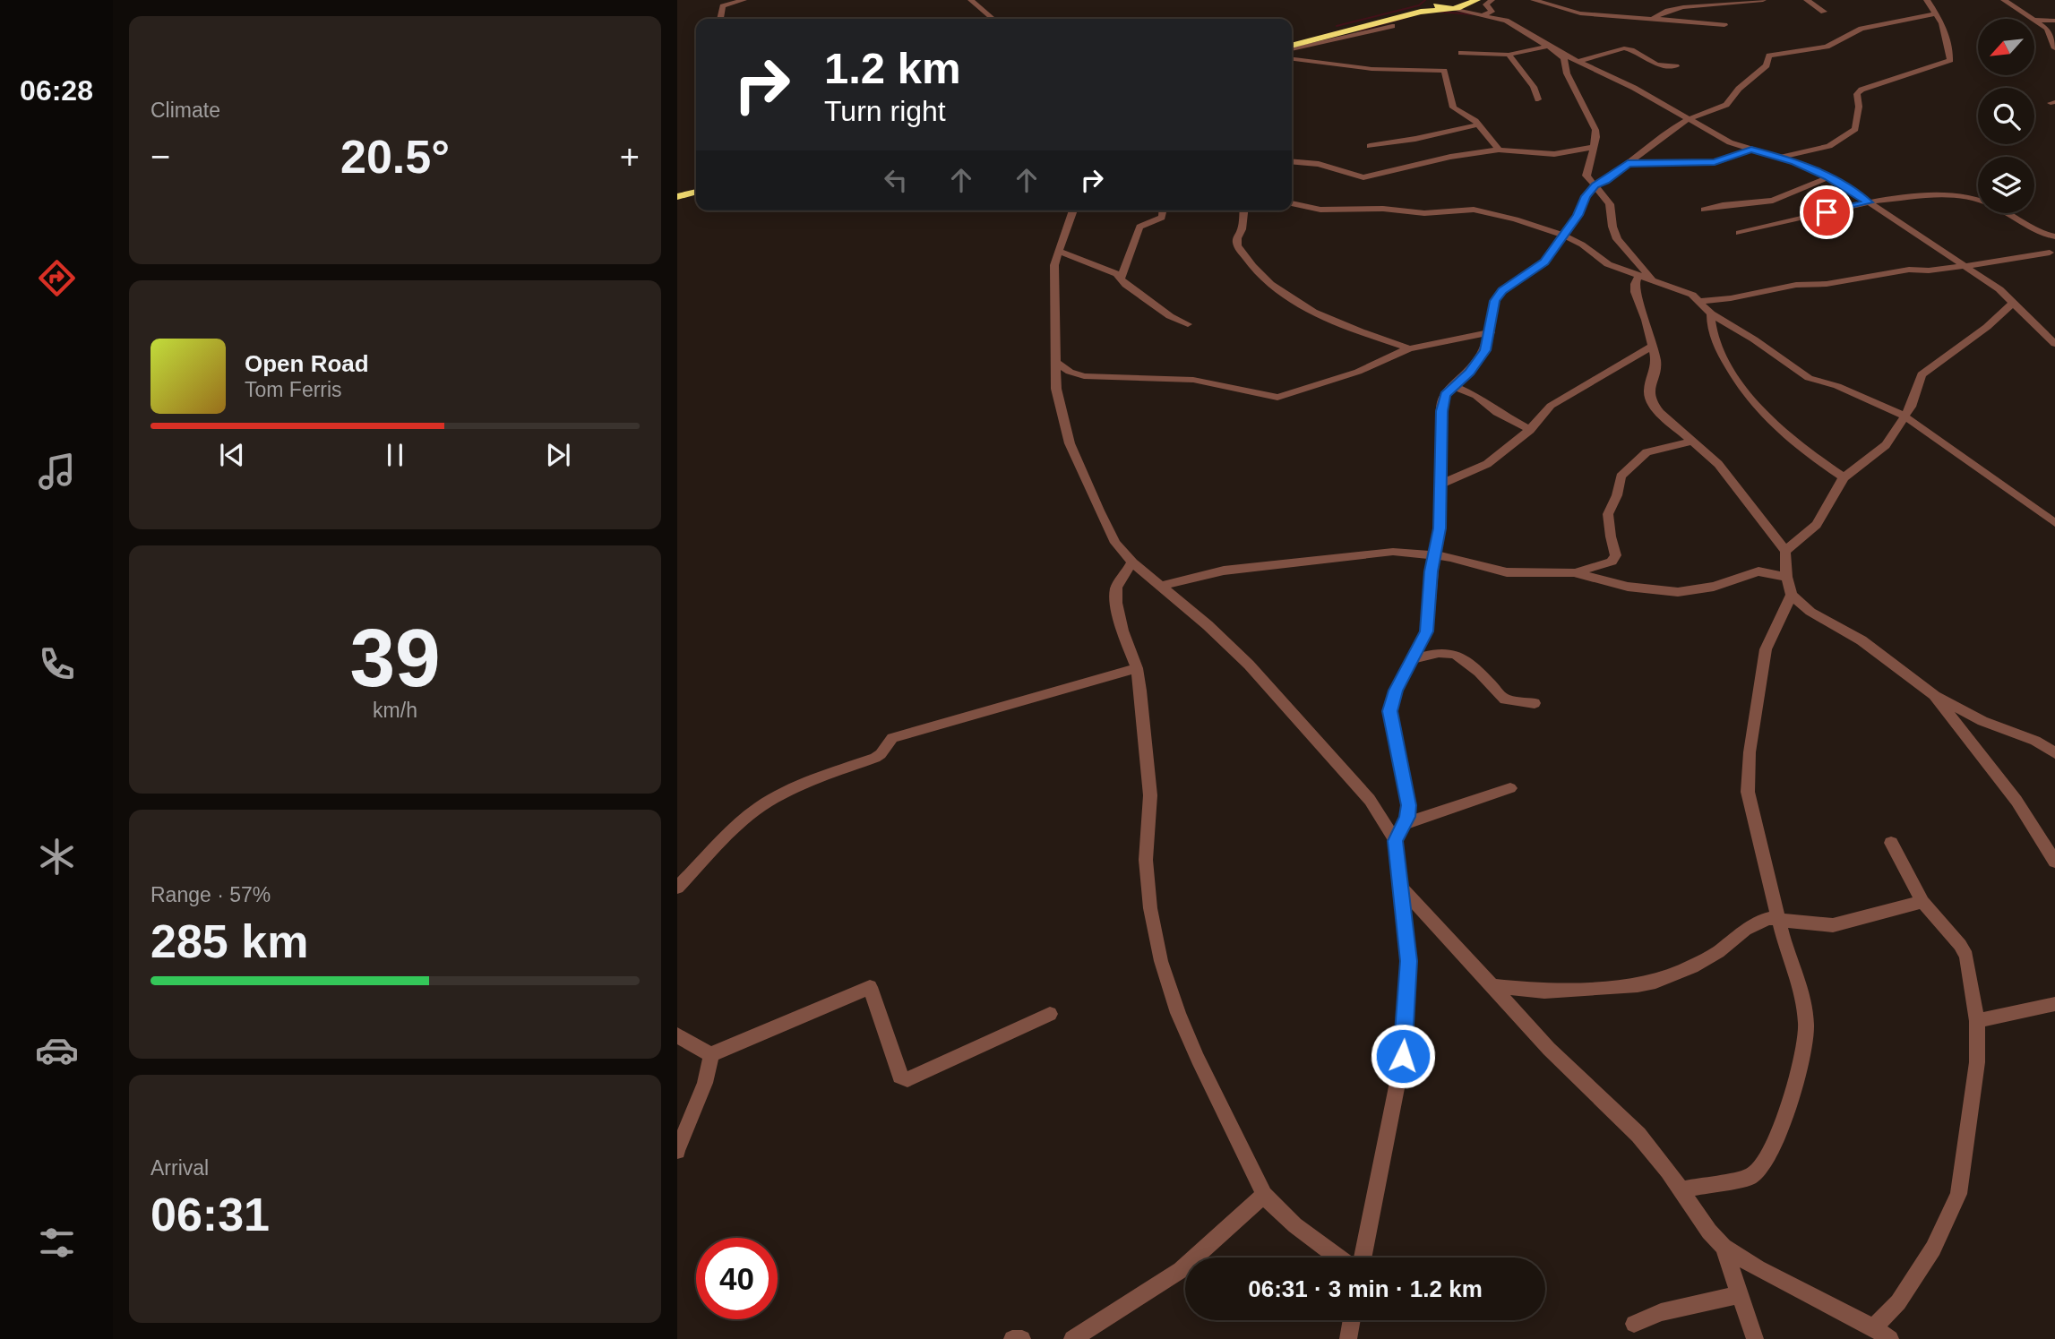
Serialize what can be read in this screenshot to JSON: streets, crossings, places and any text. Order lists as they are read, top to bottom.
{
  "north": "bottom left",
  "page": {
    "tabs": "06:28",
    "tile": [
      "Climate",
      ["39", "km/h"],
      ["Range · 57%", "285 km"],
      ["Arrival", "06:31"]
    ],
    "turn": ["1.2 km", "Turn right"],
    "heat": ["−", "20.5°", "+"],
    "song": ["Open Road", "Tom Ferris"],
    "limit": "40",
    "trip": "06:31 · 3 min · 1.2 km"
  }
}
